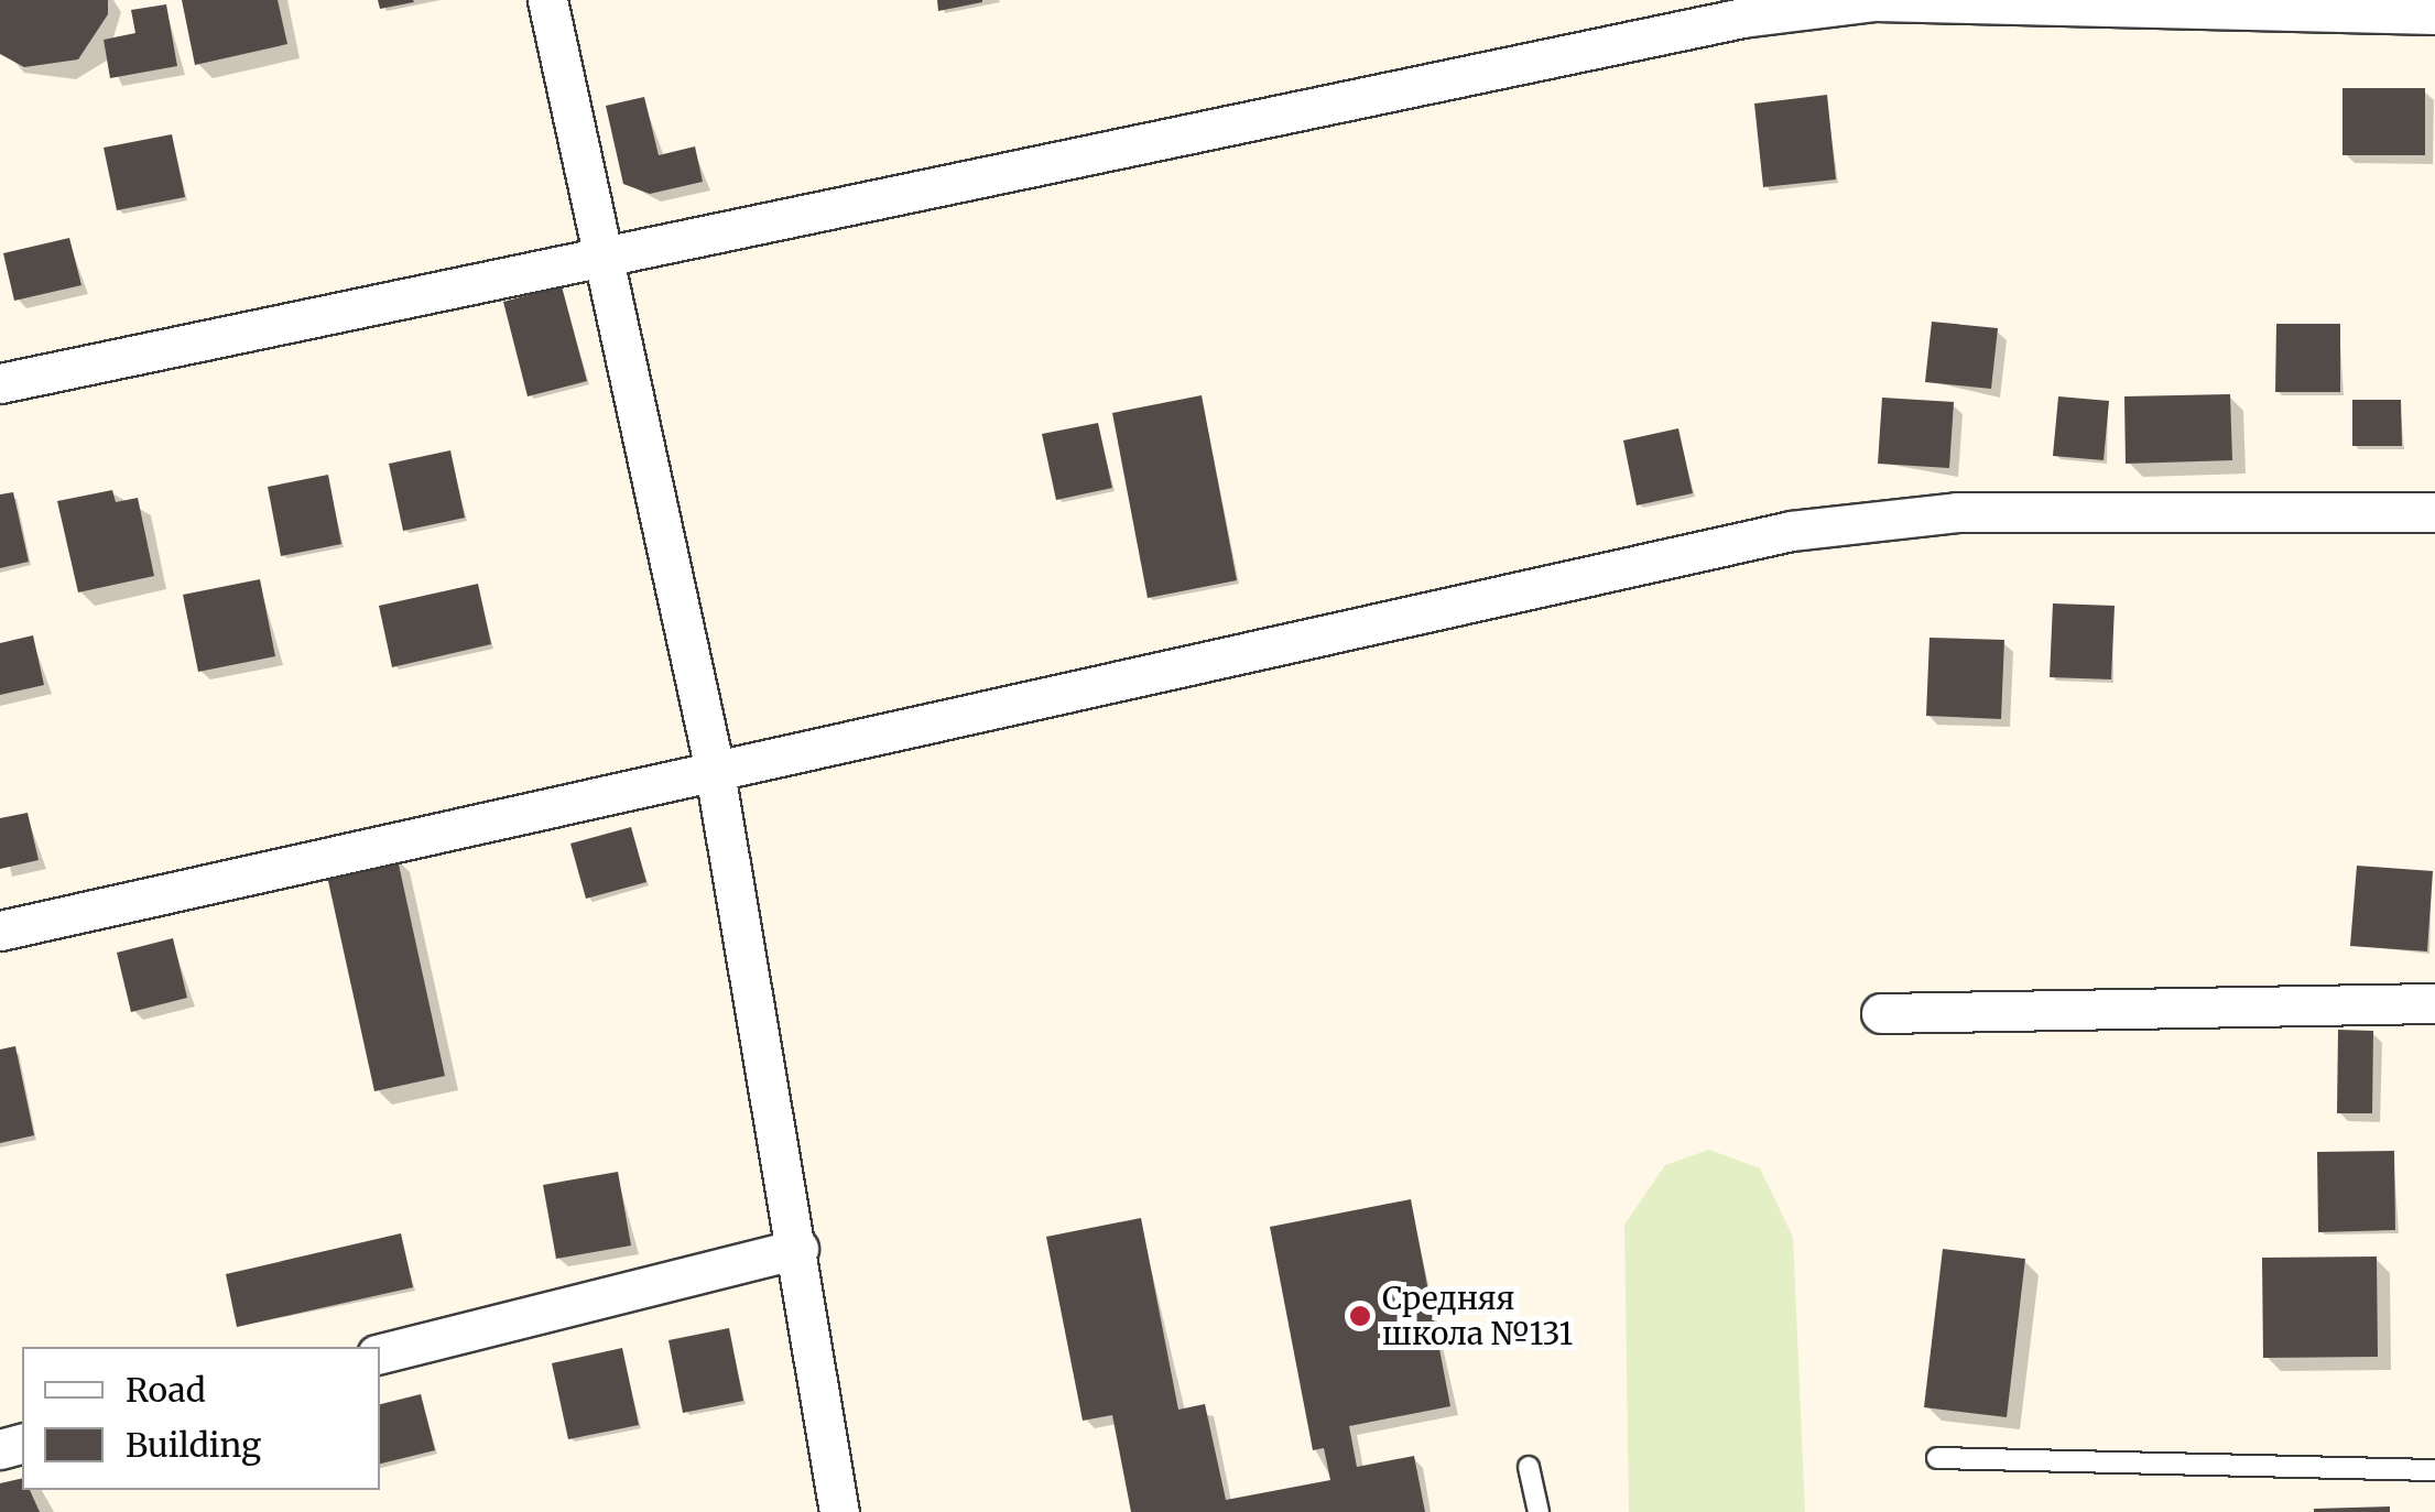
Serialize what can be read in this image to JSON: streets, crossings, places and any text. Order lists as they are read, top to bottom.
{
  "places": ["Средняя школа №131"],
  "legend": ["Road", "Building"]
}
